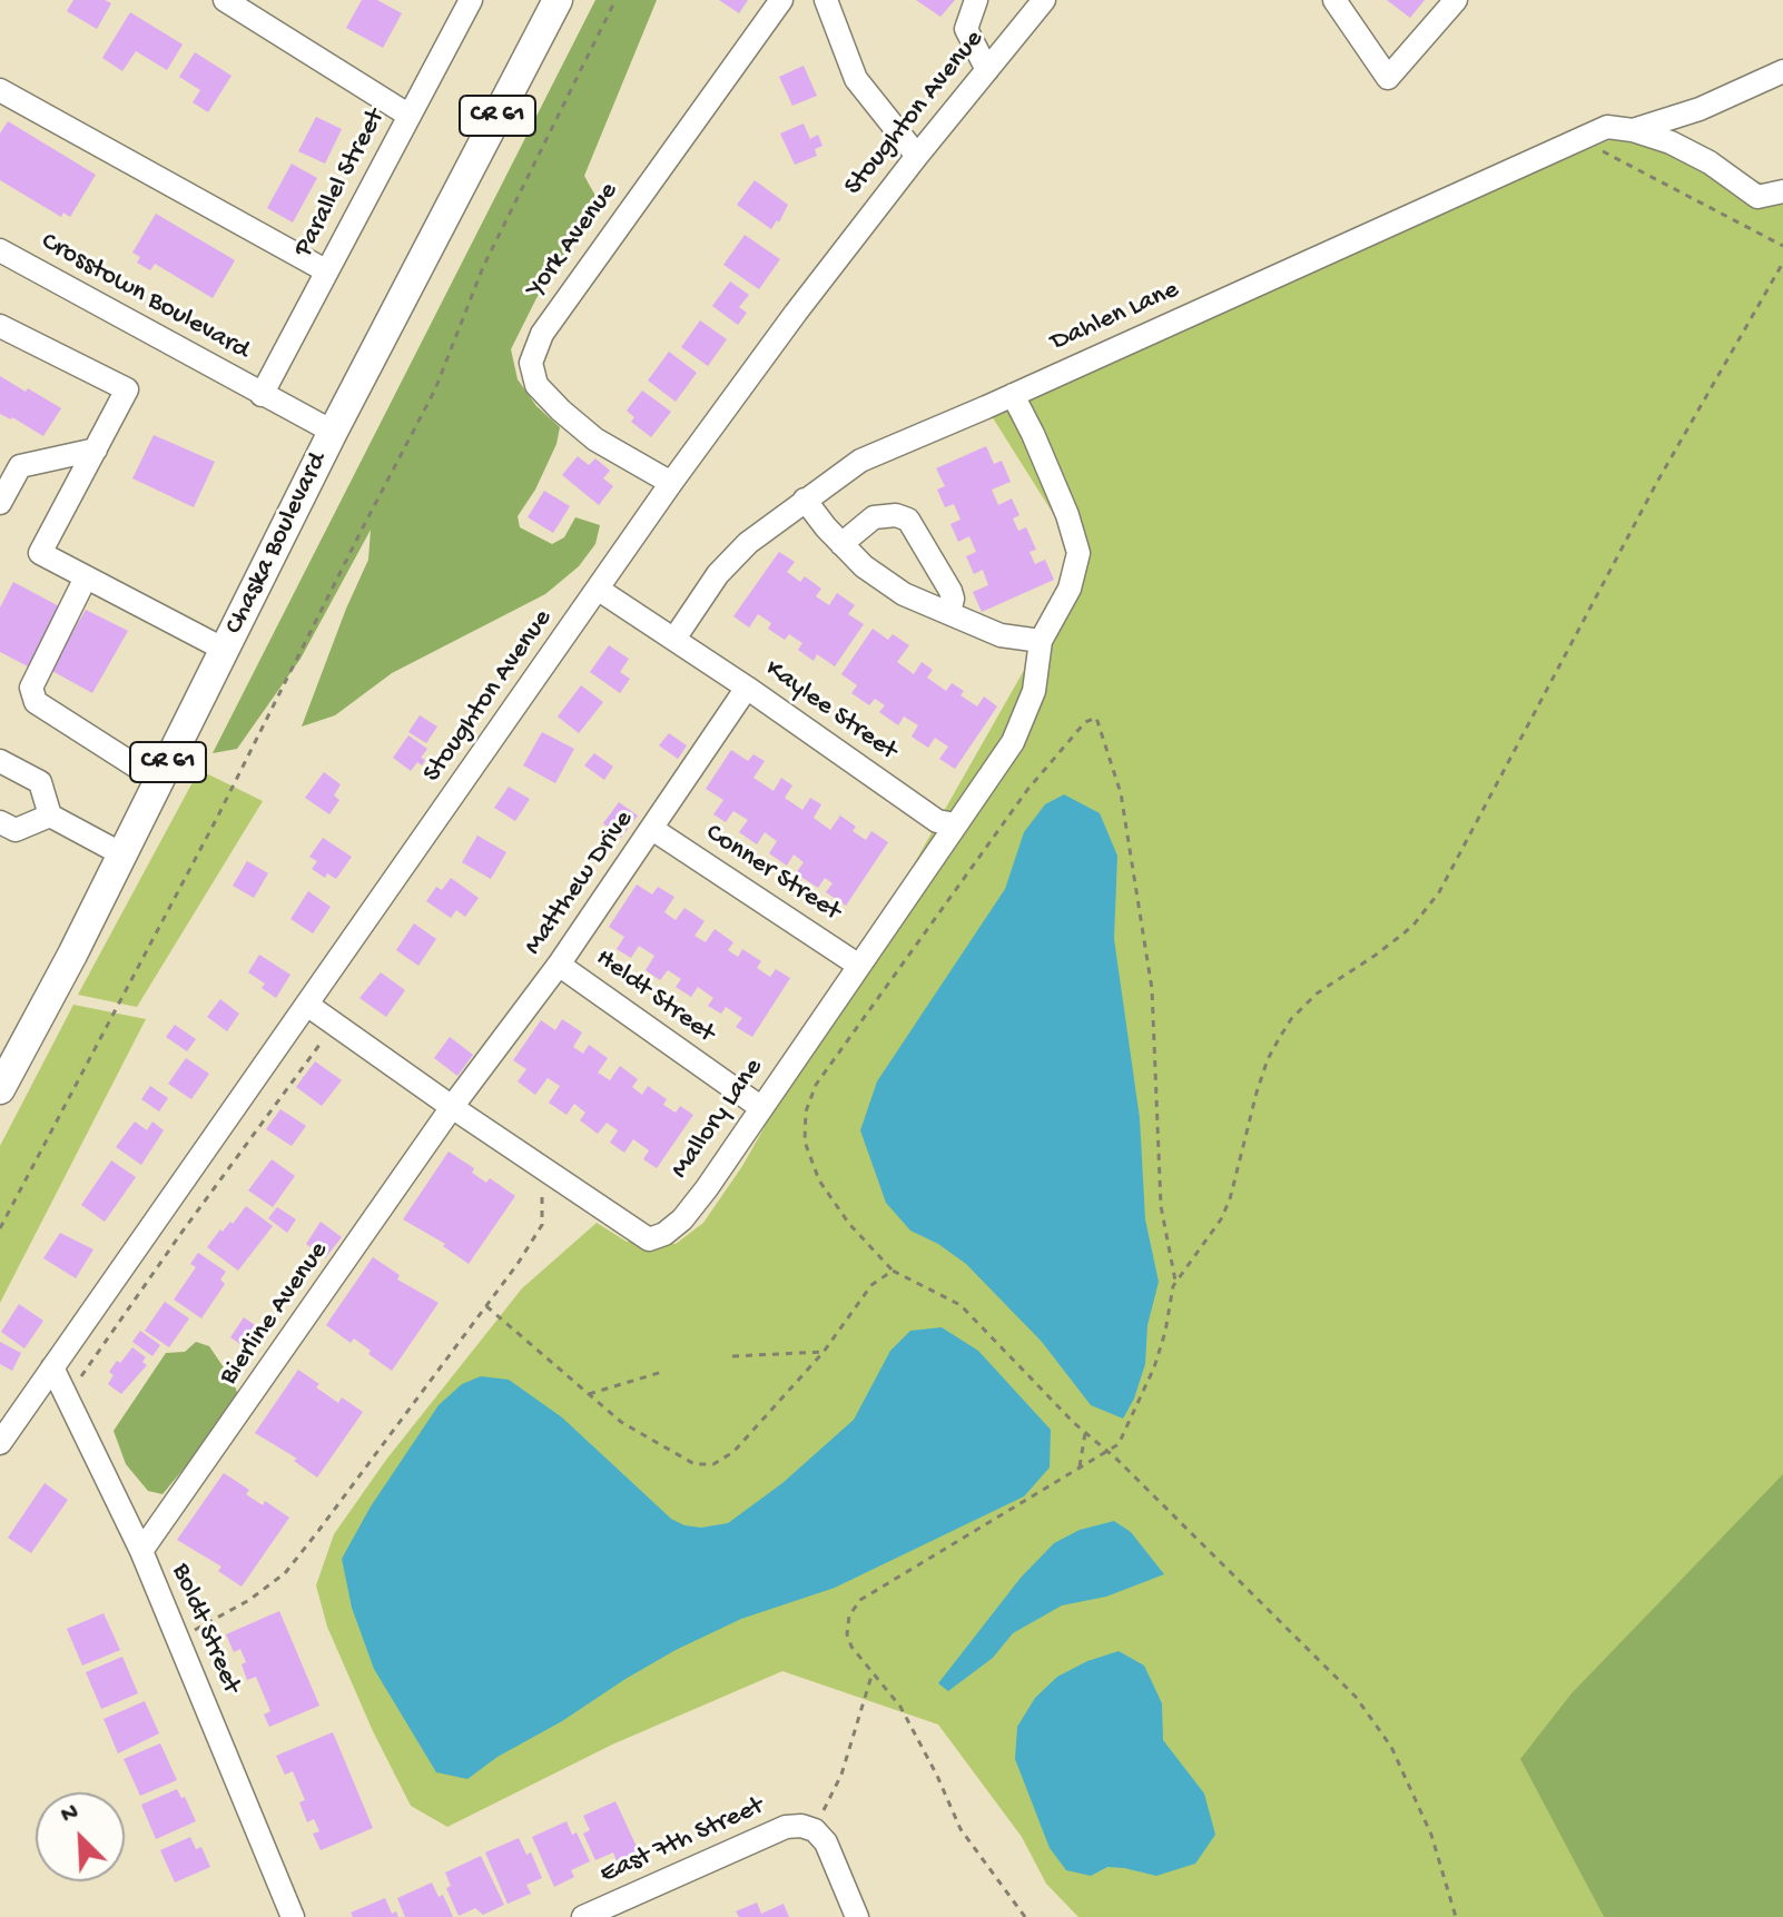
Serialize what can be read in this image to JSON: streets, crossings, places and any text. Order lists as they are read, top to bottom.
{
  "streets": {
    "main road": ["CR 61", "Chaska Boulevard"],
    "street": [
      "Stoughton Avenue",
      "Parallel Street",
      "York Avenue",
      "Crosstown Boulevard",
      "Dahlen Lane",
      "Kaylee Street",
      "Conner Street",
      "Matthew Drive",
      "Heldt Street",
      "Mallory Lane",
      "Bierline Avenue",
      "Boldt Street",
      "East 7th Street"
    ]
  },
  "crossings": [
    ["Stoughton Avenue", "York Avenue"],
    ["Stoughton Avenue", "Kaylee Street"],
    ["Stoughton Avenue", "Boldt Street"],
    ["Parallel Street", "Crosstown Boulevard"],
    ["Crosstown Boulevard", "Chaska Boulevard"],
    ["Dahlen Lane", "Kaylee Street"],
    ["Kaylee Street", "Matthew Drive"],
    ["Kaylee Street", "Mallory Lane"],
    ["Conner Street", "Matthew Drive"],
    ["Conner Street", "Mallory Lane"],
    ["Matthew Drive", "Heldt Street"],
    ["Matthew Drive", "Mallory Lane"],
    ["Matthew Drive", "Bierline Avenue"],
    ["Heldt Street", "Mallory Lane"],
    ["Mallory Lane", "Bierline Avenue"],
    ["Bierline Avenue", "Boldt Street"]
  ],
  "north": "top left"
}
